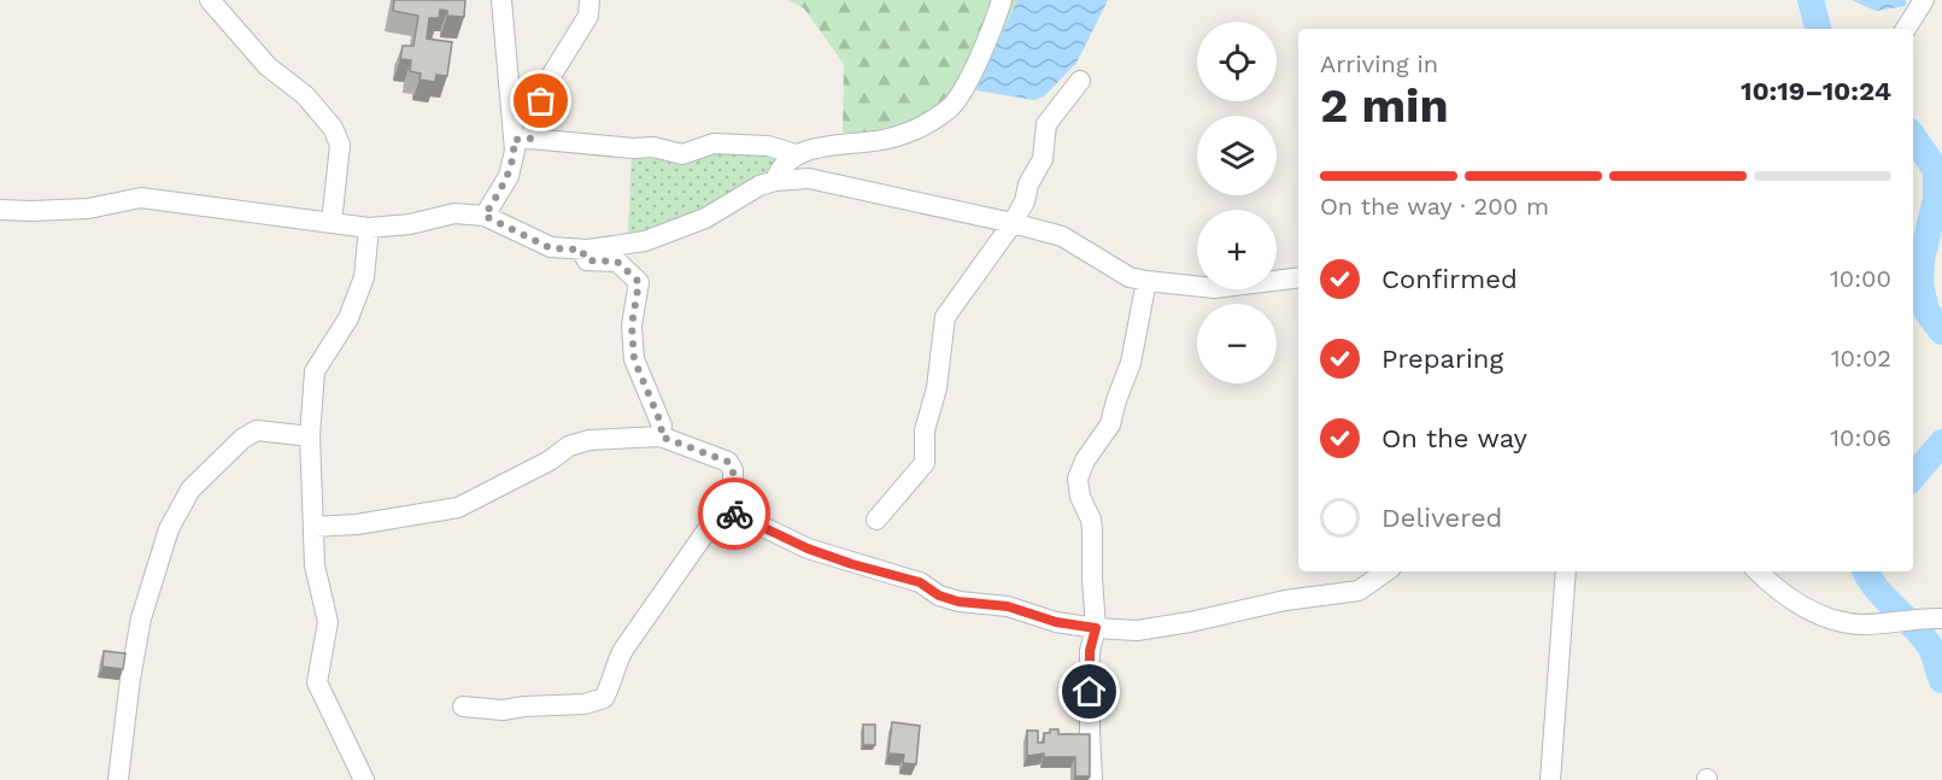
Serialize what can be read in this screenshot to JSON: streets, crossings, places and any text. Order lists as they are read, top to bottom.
{
  "page": {
    "map_buttons": ["+", "−"],
    "heading": ["2 min", "Arriving in", "10:19–10:24"],
    "bar": "On the way · 200 m",
    "list": [
      ["Confirmed", "10:00"],
      ["Preparing", "10:02"],
      ["On the way", "10:06"],
      "Delivered"
    ]
  }
}
